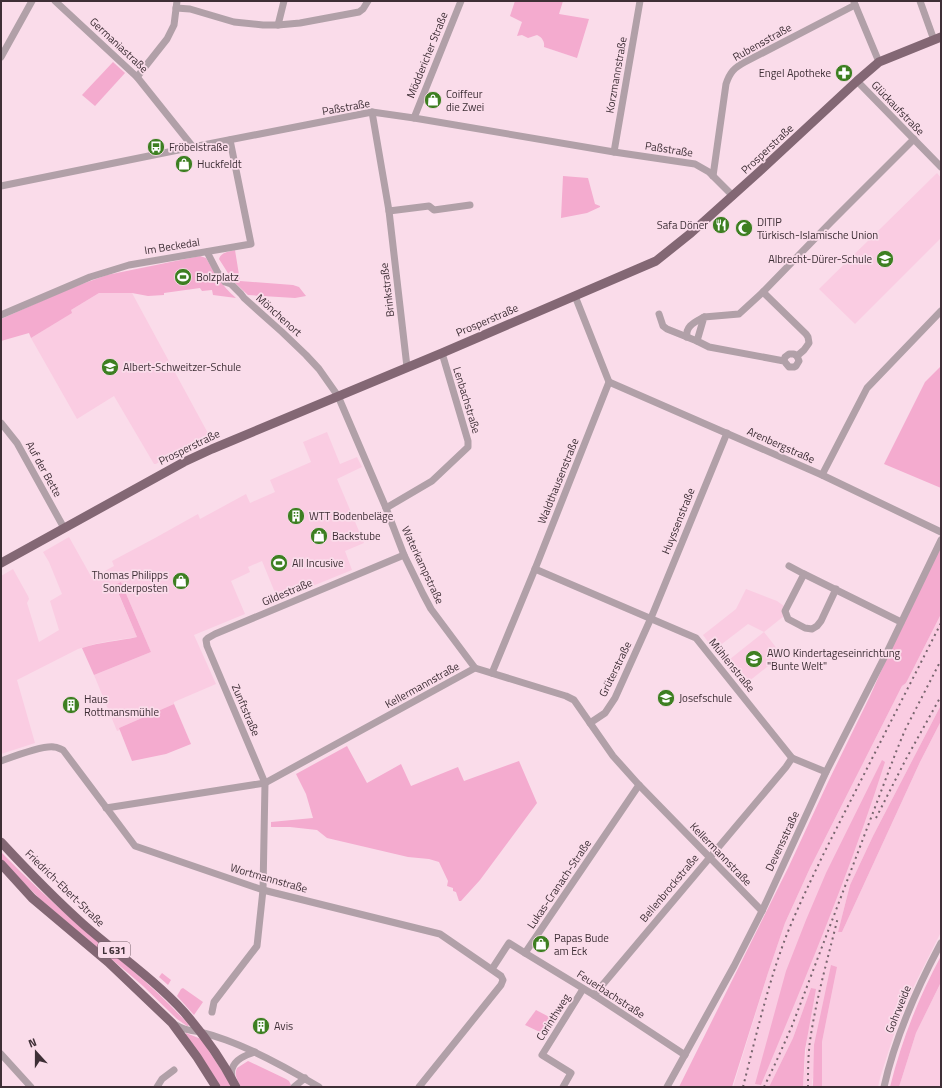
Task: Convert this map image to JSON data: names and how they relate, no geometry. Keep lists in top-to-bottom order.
{
  "streets": {
    "main road": ["Prosperstraße", "Friedrich-Ebert-Straße", "L 631"],
    "street": [
      "Rubensstraße",
      "Germaniastraße",
      "Möddericher Straße",
      "Korzmannstraße",
      "Paßstraße",
      "Glückaufstraße",
      "Im Beckedal",
      "Brinkstraße",
      "Mönchenort",
      "Lenbachstraße",
      "Arenbergstraße",
      "Auf der Bette",
      "Waldthausenstraße",
      "Huyssenstraße",
      "Waterkampstraße",
      "Gildestraße",
      "Mühlenstraße",
      "Grüterstraße",
      "Kellermannstraße",
      "Zunftstraße",
      "Devensstraße",
      "Wortmannstraße",
      "Lukas-Cranach-Straße",
      "Bellenbrockstraße",
      "Feuerbachstraße",
      "Gohrweide",
      "Corinthweg"
    ]
  },
  "crossings": [
    ["Rubensstraße", "Paßstraße"],
    ["Germaniastraße", "Paßstraße"],
    ["Möddericher Straße", "Paßstraße"],
    ["Korzmannstraße", "Paßstraße"],
    ["Paßstraße", "Prosperstraße"],
    ["Paßstraße", "Im Beckedal"],
    ["Paßstraße", "Brinkstraße"],
    ["Glückaufstraße", "Prosperstraße"],
    ["Prosperstraße", "Brinkstraße"],
    ["Prosperstraße", "Mönchenort"],
    ["Prosperstraße", "Lenbachstraße"],
    ["Prosperstraße", "Auf der Bette"],
    ["Prosperstraße", "Waterkampstraße"],
    ["Im Beckedal", "Mönchenort"],
    ["Mönchenort", "Waterkampstraße"],
    ["Lenbachstraße", "Waterkampstraße"],
    ["Arenbergstraße", "Waldthausenstraße"],
    ["Arenbergstraße", "Huyssenstraße"],
    ["Waldthausenstraße", "Mühlenstraße"],
    ["Waldthausenstraße", "Kellermannstraße"],
    ["Huyssenstraße", "Mühlenstraße"],
    ["Huyssenstraße", "Grüterstraße"],
    ["Waterkampstraße", "Gildestraße"],
    ["Waterkampstraße", "Kellermannstraße"],
    ["Gildestraße", "Zunftstraße"],
    ["Mühlenstraße", "Grüterstraße"],
    ["Mühlenstraße", "Devensstraße"],
    ["Mühlenstraße", "Bellenbrockstraße"],
    ["Grüterstraße", "Kellermannstraße"],
    ["Kellermannstraße", "Zunftstraße"],
    ["Kellermannstraße", "Devensstraße"],
    ["Kellermannstraße", "Wortmannstraße"],
    ["Kellermannstraße", "Lukas-Cranach-Straße"],
    ["Kellermannstraße", "Bellenbrockstraße"],
    ["Devensstraße", "Feuerbachstraße"],
    ["Lukas-Cranach-Straße", "Feuerbachstraße"],
    ["Friedrich-Ebert-Straße", "L 631"],
    ["Bellenbrockstraße", "Feuerbachstraße"],
    ["Feuerbachstraße", "Corinthweg"]
  ],
  "places": {
    "pharmacy": ["Engel Apotheke"],
    "shop": [
      "Coiffeur die Zwei",
      "Huckfeldt",
      "Backstube",
      "Thomas Philipps Sonderposten",
      "Papas Bude am Eck"
    ],
    "bus stop": ["Fröbelstraße"],
    "restaurant": ["Safa Döner"],
    "mosque": ["DITIP Türkisch-Islamische Union"],
    "school or university": [
      "Albrecht-Dürer-Schule",
      "Albert-Schweitzer-Schule",
      "AWO Kindertageseinrichtung \"Bunte Welt\"",
      "Josefschule"
    ],
    "sports": ["Bolzplatz", "All Incusive"],
    "building": ["WTT Bodenbeläge", "Haus Rottmansmühle", "Avis"]
  },
  "north": "top"
}
